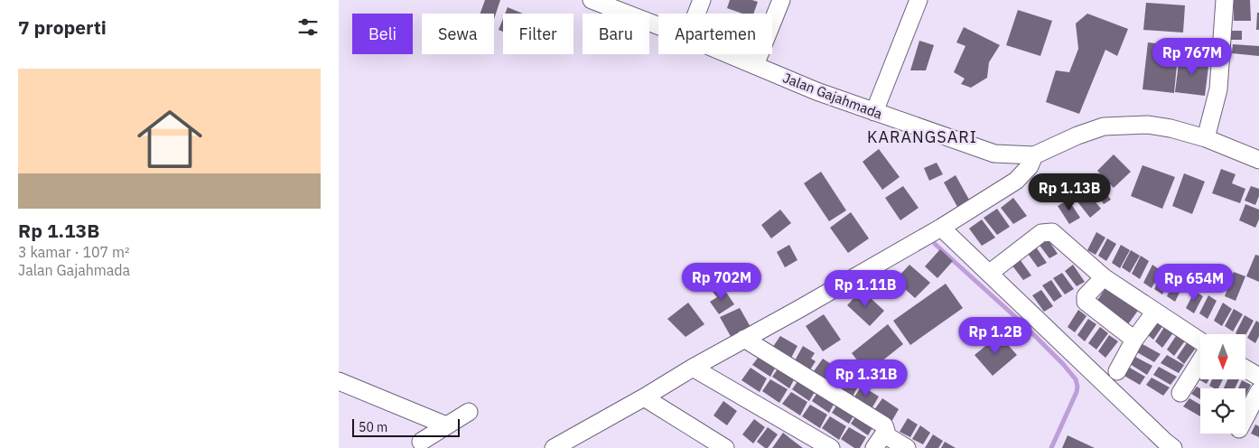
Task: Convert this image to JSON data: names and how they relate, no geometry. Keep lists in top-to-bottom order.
{
  "streets": {
    "street": ["Jalan Gajahmada"]
  },
  "districts": ["KARANGSARI"],
  "scale_bar": "50 m",
  "north": "bottom",
  "page": {
    "heading": "7 properti",
    "chip": [
      "Beli",
      "Sewa",
      "Filter",
      "Baru",
      "Apartemen"
    ],
    "price": [
      "Rp 767M",
      "Rp 1.13B",
      "Rp 702M",
      "Rp 654M",
      "Rp 1.11B",
      "Rp 1.2B",
      "Rp 1.31B"
    ],
    "list": [
      {
        "name": "Rp 1.13B",
        "note": "3 kamar · 107 m² · Jalan Gajahmada"
      }
    ],
    "scale": "50 m"
  }
}
